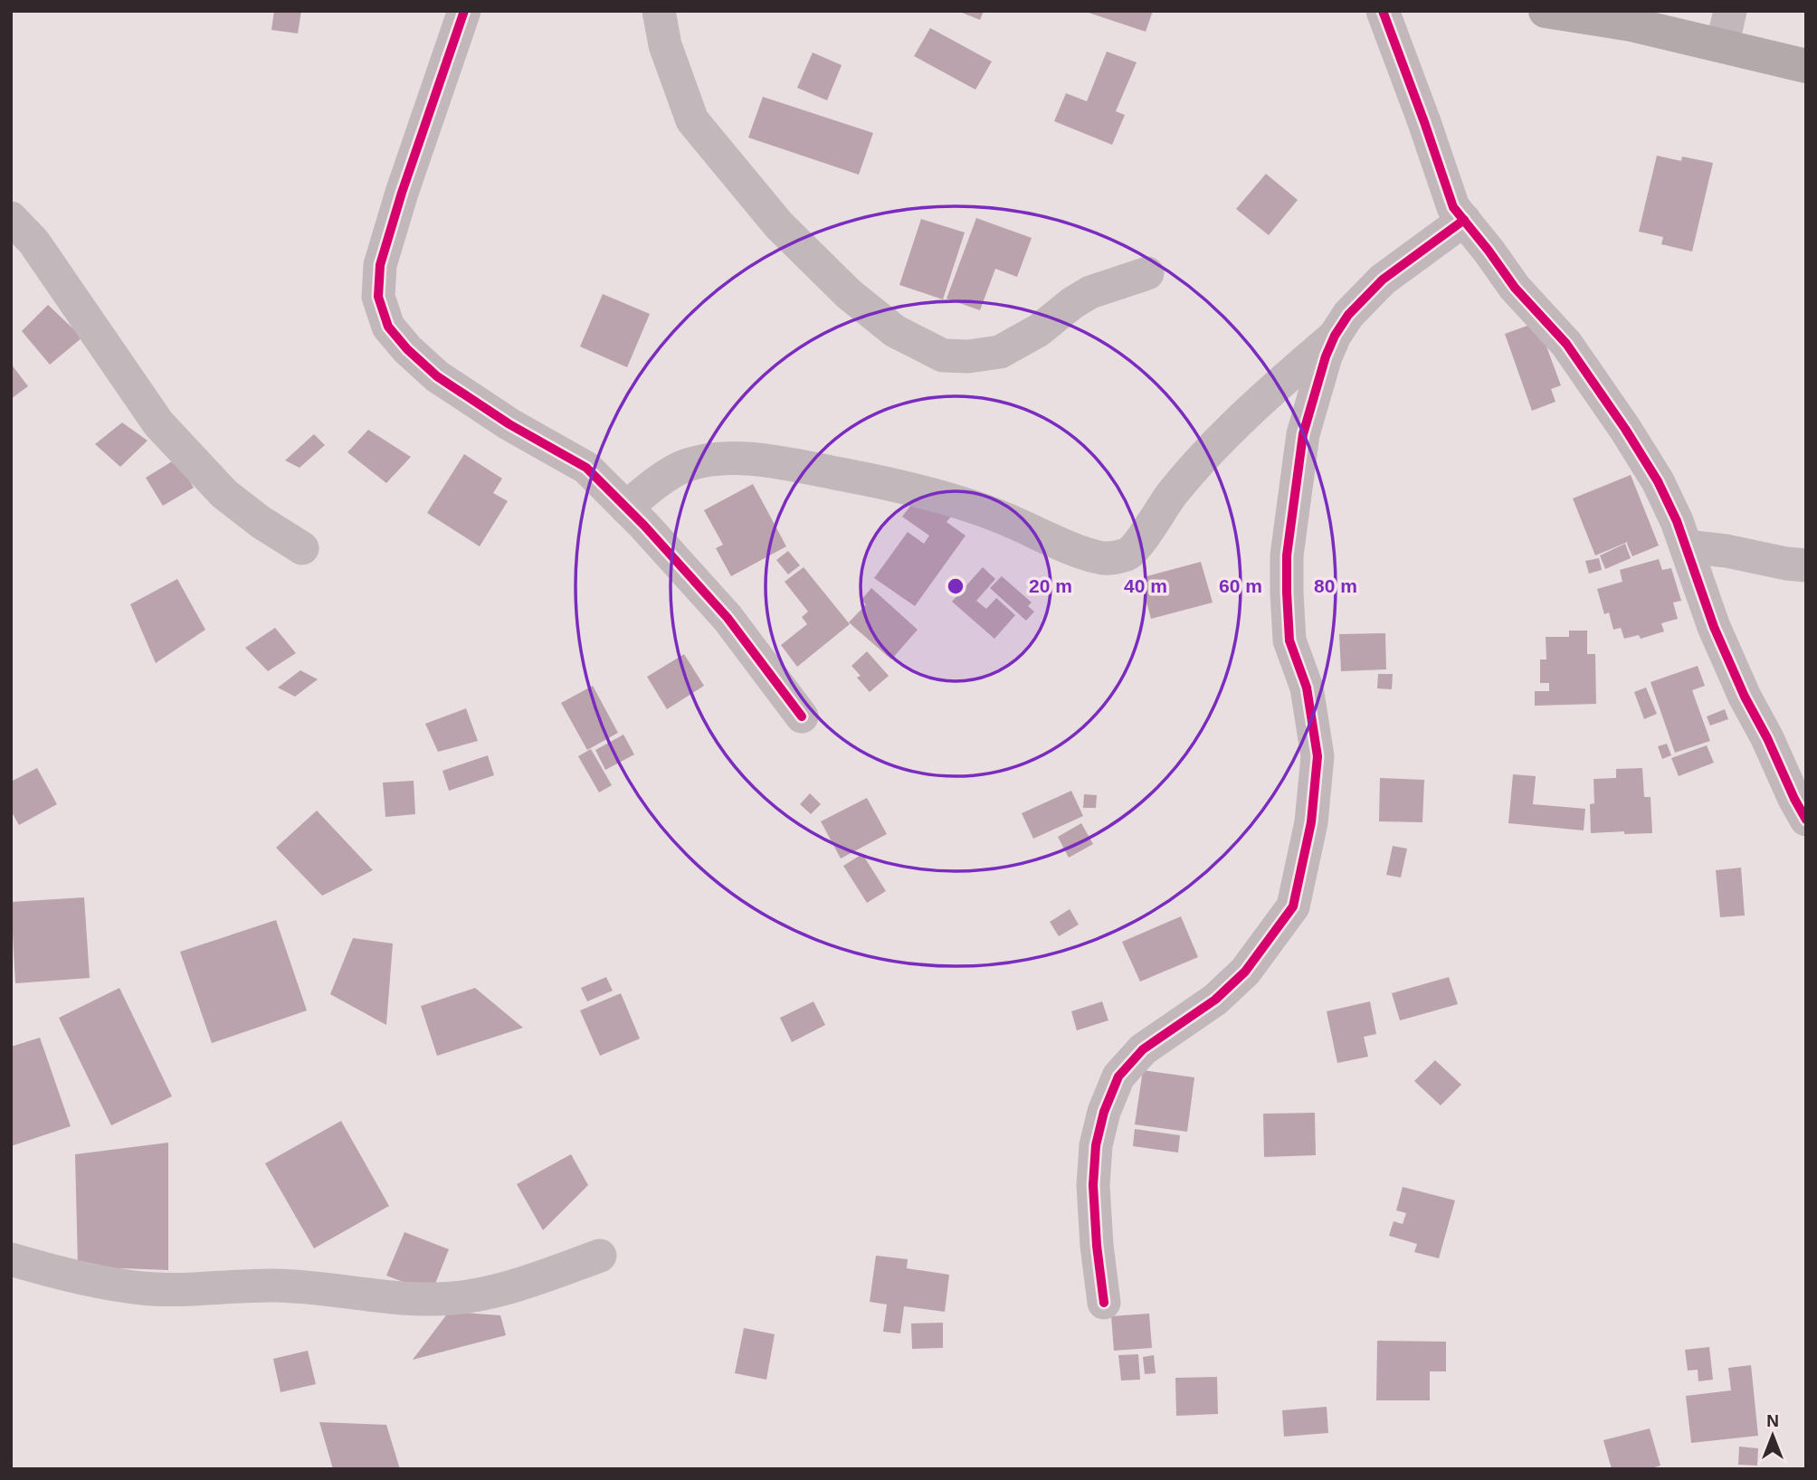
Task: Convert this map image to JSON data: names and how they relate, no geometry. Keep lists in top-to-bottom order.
{
  "north": "top",
  "rings": [
    "20 m",
    "40 m",
    "60 m",
    "80 m"
  ]
}
